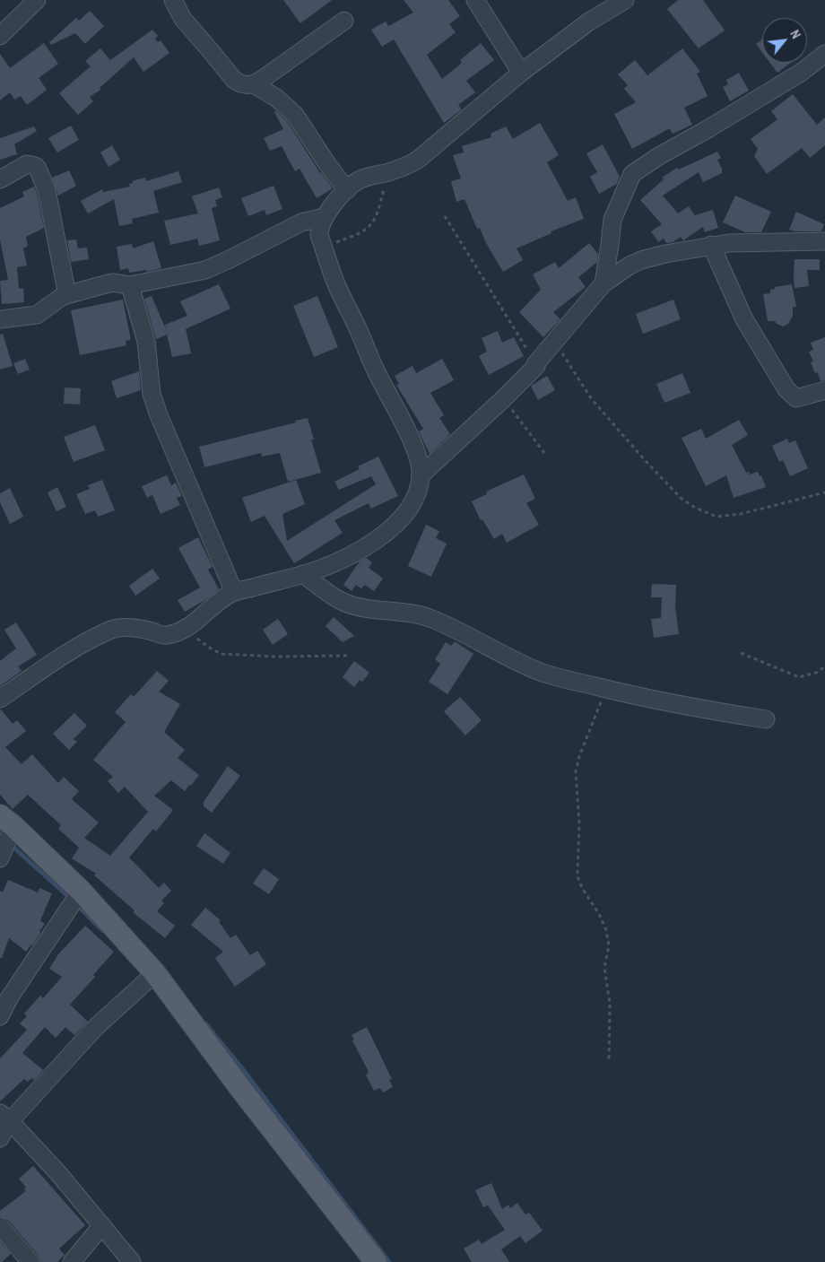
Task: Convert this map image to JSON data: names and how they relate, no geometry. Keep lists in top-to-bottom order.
{
  "north": "top right"
}
